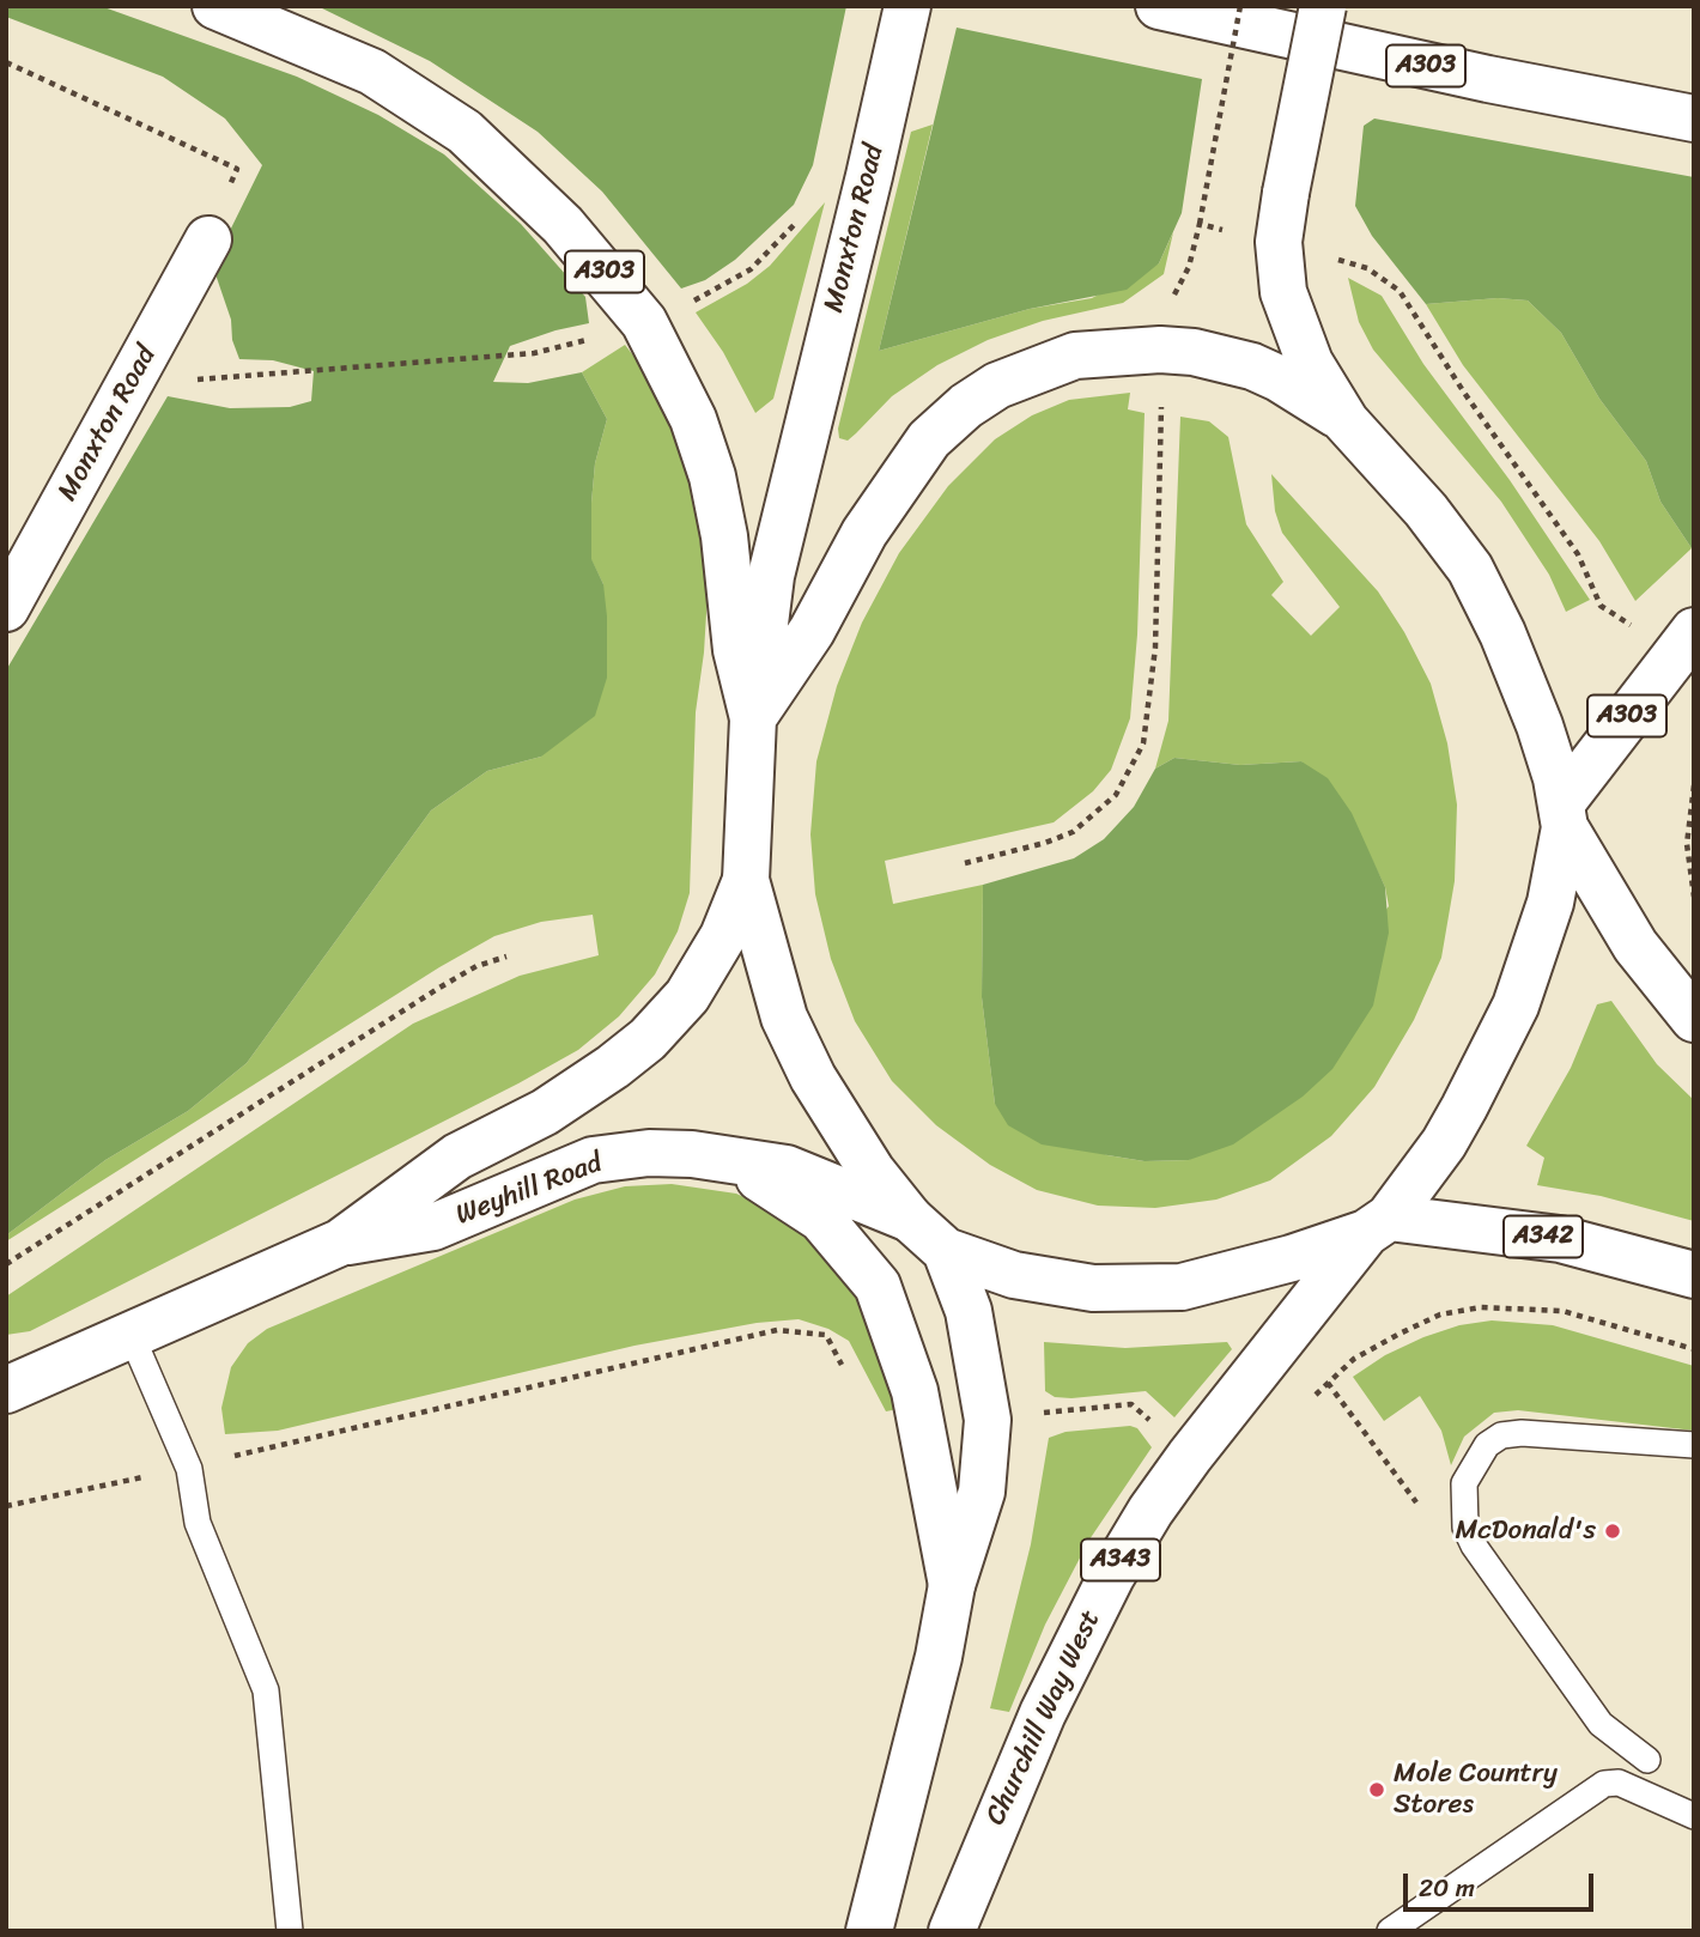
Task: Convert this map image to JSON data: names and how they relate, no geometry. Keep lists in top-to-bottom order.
{
  "streets": {
    "main road": [
      "A303",
      "Monxton Road",
      "Weyhill Road",
      "A342",
      "A343",
      "Churchill Way West"
    ]
  },
  "crossings": [
    ["A303", "Monxton Road"],
    ["A303", "Churchill Way West"],
    ["A342", "Churchill Way West"]
  ],
  "places": ["McDonald's", "Mole Country Stores"],
  "scale_bar": "20 m"
}
